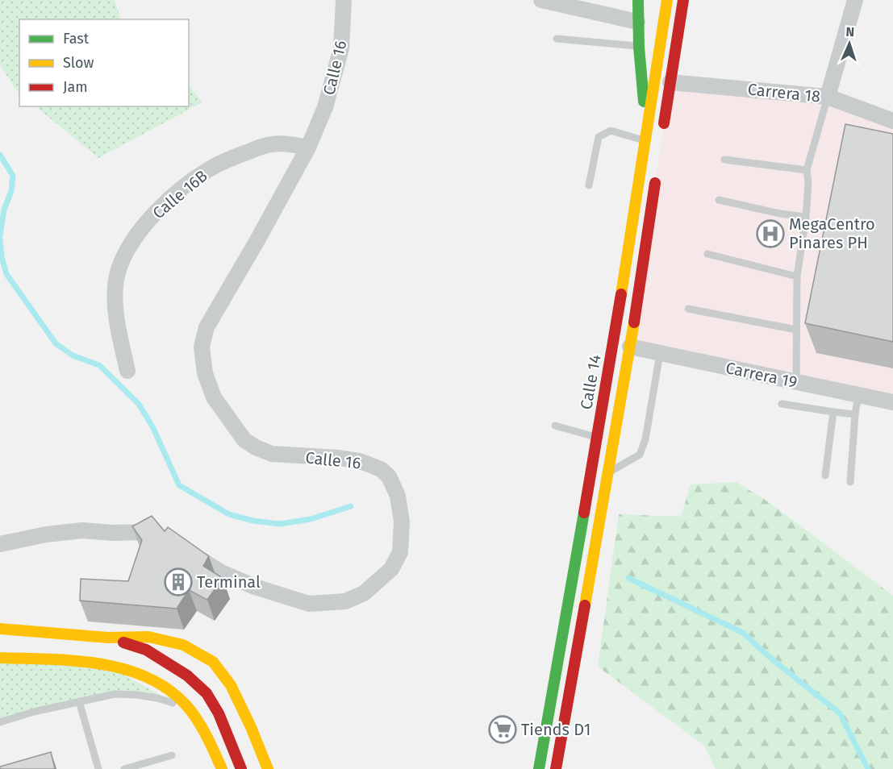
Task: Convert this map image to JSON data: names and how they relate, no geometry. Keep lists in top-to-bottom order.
{
  "streets": {
    "main road": ["Calle 14"],
    "street": [
      "Calle 16",
      "Carrera 18",
      "Calle 16B",
      "Carrera 19"
    ]
  },
  "crossings": [
    ["Calle 16", "Calle 16B"],
    ["Carrera 19", "Calle 14"]
  ],
  "places": {
    "hospital": ["MegaCentro Pinares PH"],
    "building": ["Terminal"],
    "supermarket": ["Tiends D1"]
  },
  "legend": ["Fast", "Slow", "Jam"],
  "north": "top"
}
